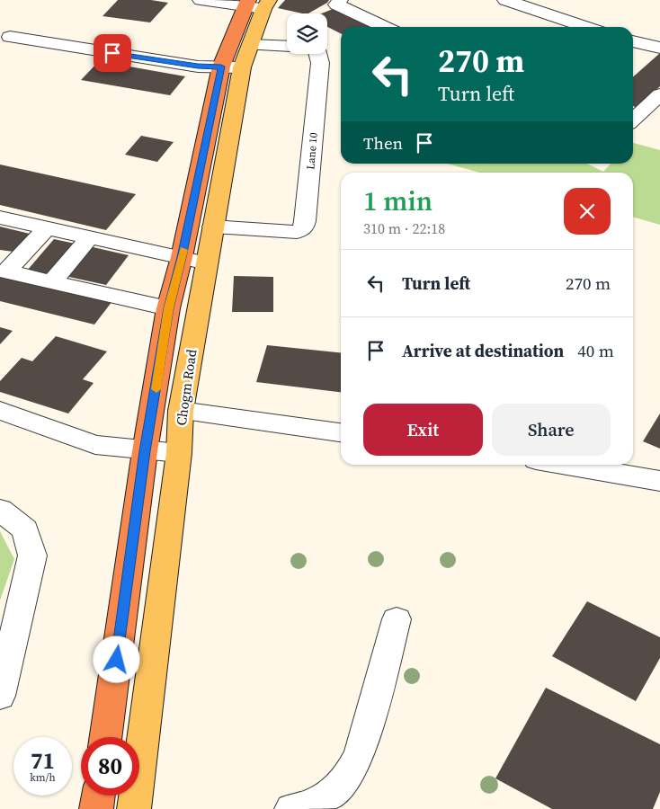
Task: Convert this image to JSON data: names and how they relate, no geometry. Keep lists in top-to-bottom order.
{
  "streets": {
    "highway": ["Chogm Road"],
    "street": ["Lane 10"]
  },
  "crossings": [
    ["Lane 10", "Chogm Road"]
  ],
  "page": {
    "turn": ["270 m", "Turn left"],
    "then": "Then",
    "heading": ["1 min", "310 m · 22:18"],
    "list": [
      {
        "name": "Turn left",
        "value": "270 m"
      },
      {
        "name": "Arrive at destination",
        "value": "40 m"
      }
    ],
    "buttons": ["Exit", "Share"],
    "speed": "71 km/h",
    "limit": "80"
  }
}
